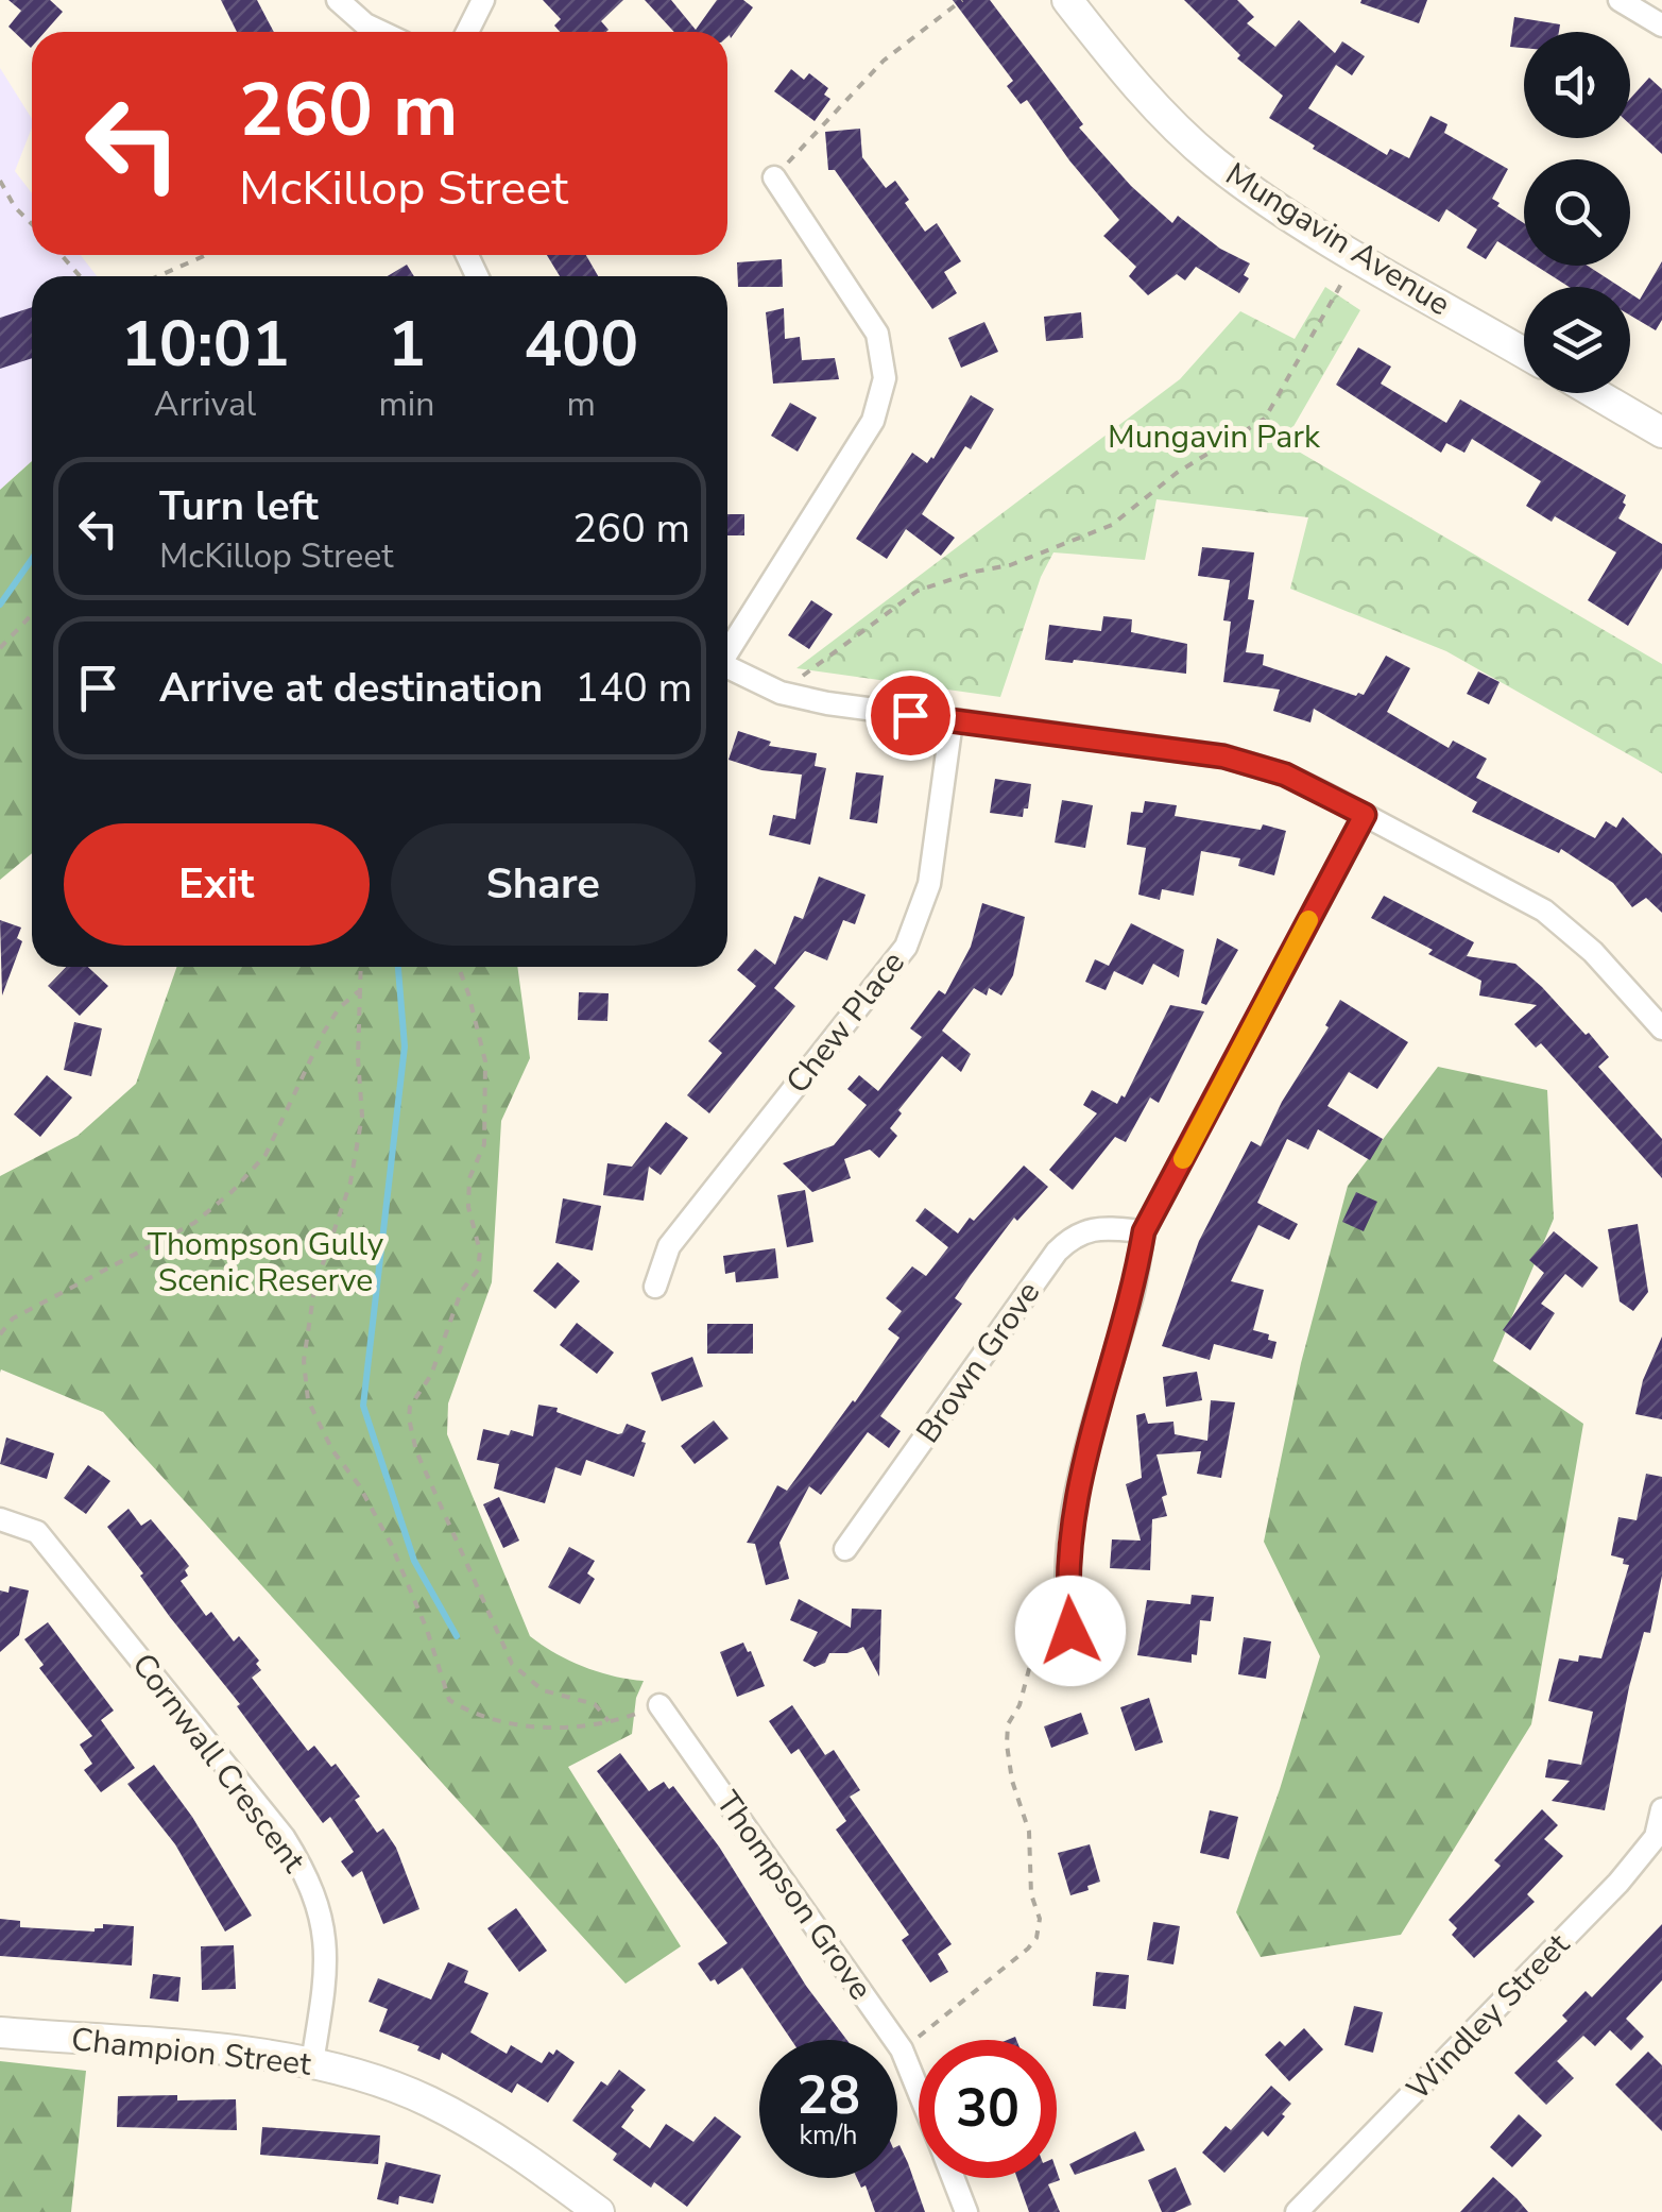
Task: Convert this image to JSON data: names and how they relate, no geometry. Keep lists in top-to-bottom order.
{
  "streets": {
    "main road": ["Mungavin Avenue", "Champion Street"],
    "street": [
      "Chew Place",
      "Brown Grove",
      "Cornwall Crescent",
      "Thompson Grove",
      "Windley Street"
    ]
  },
  "crossings": [
    ["Cornwall Crescent", "Champion Street"]
  ],
  "parks": ["Mungavin Park", "Thompson Gully Scenic Reserve"],
  "page": {
    "turn": ["260 m", "McKillop Street"],
    "eta": [
      "10:01",
      "Arrival",
      "1",
      "min",
      "400",
      "m"
    ],
    "list": [
      {
        "name": "Turn left",
        "note": "McKillop Street",
        "value": "260 m"
      },
      {
        "name": "Arrive at destination",
        "value": "140 m"
      }
    ],
    "buttons": ["Exit", "Share"],
    "speed": "28 km/h",
    "limit": "30"
  }
}
